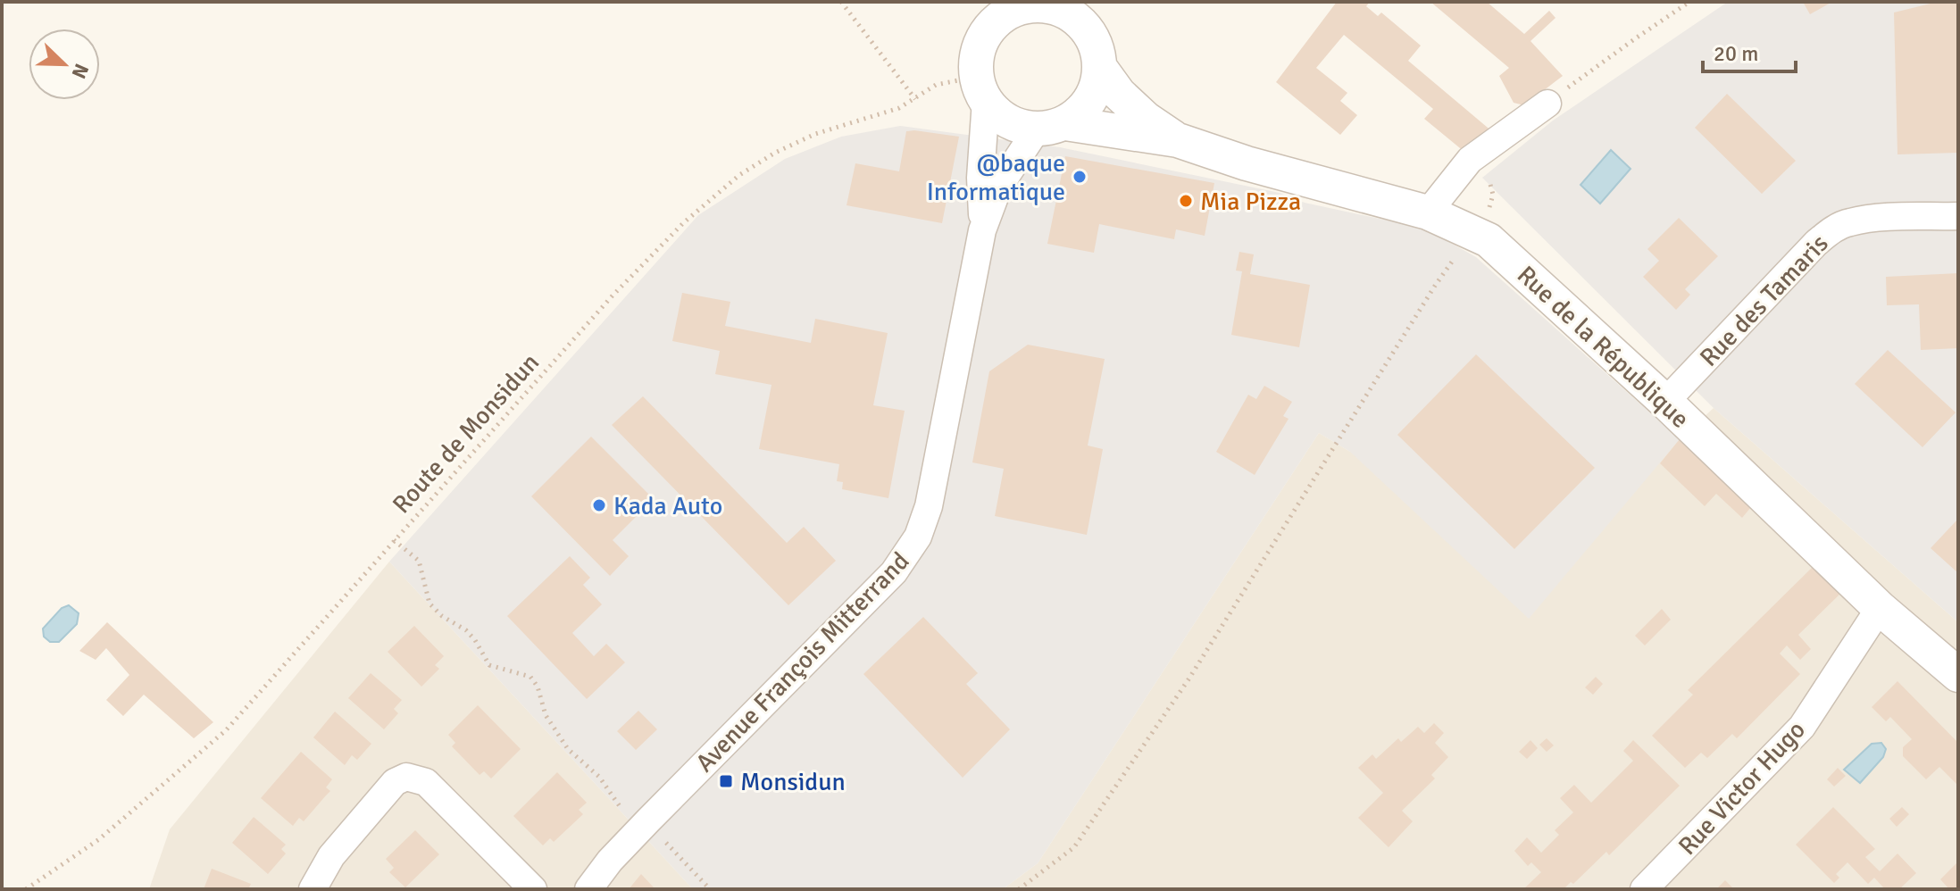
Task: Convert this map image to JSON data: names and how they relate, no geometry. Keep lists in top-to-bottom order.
{
  "streets": {
    "street": [
      "Rue des Tamaris",
      "Rue de la République",
      "Avenue François Mitterrand",
      "Rue Victor Hugo"
    ],
    "path": ["Route de Monsidun"]
  },
  "crossings": [
    ["Rue des Tamaris", "Rue de la République"],
    ["Rue de la République", "Route de Monsidun"],
    ["Rue de la République", "Avenue François Mitterrand"],
    ["Rue de la République", "Rue Victor Hugo"],
    ["Route de Monsidun", "Avenue François Mitterrand"]
  ],
  "places": {
    "other": ["@baque Informatique", "Mia Pizza", "Kada Auto"],
    "transit": ["Monsidun"]
  },
  "scale_bar": "20 m",
  "north": "bottom right"
}
